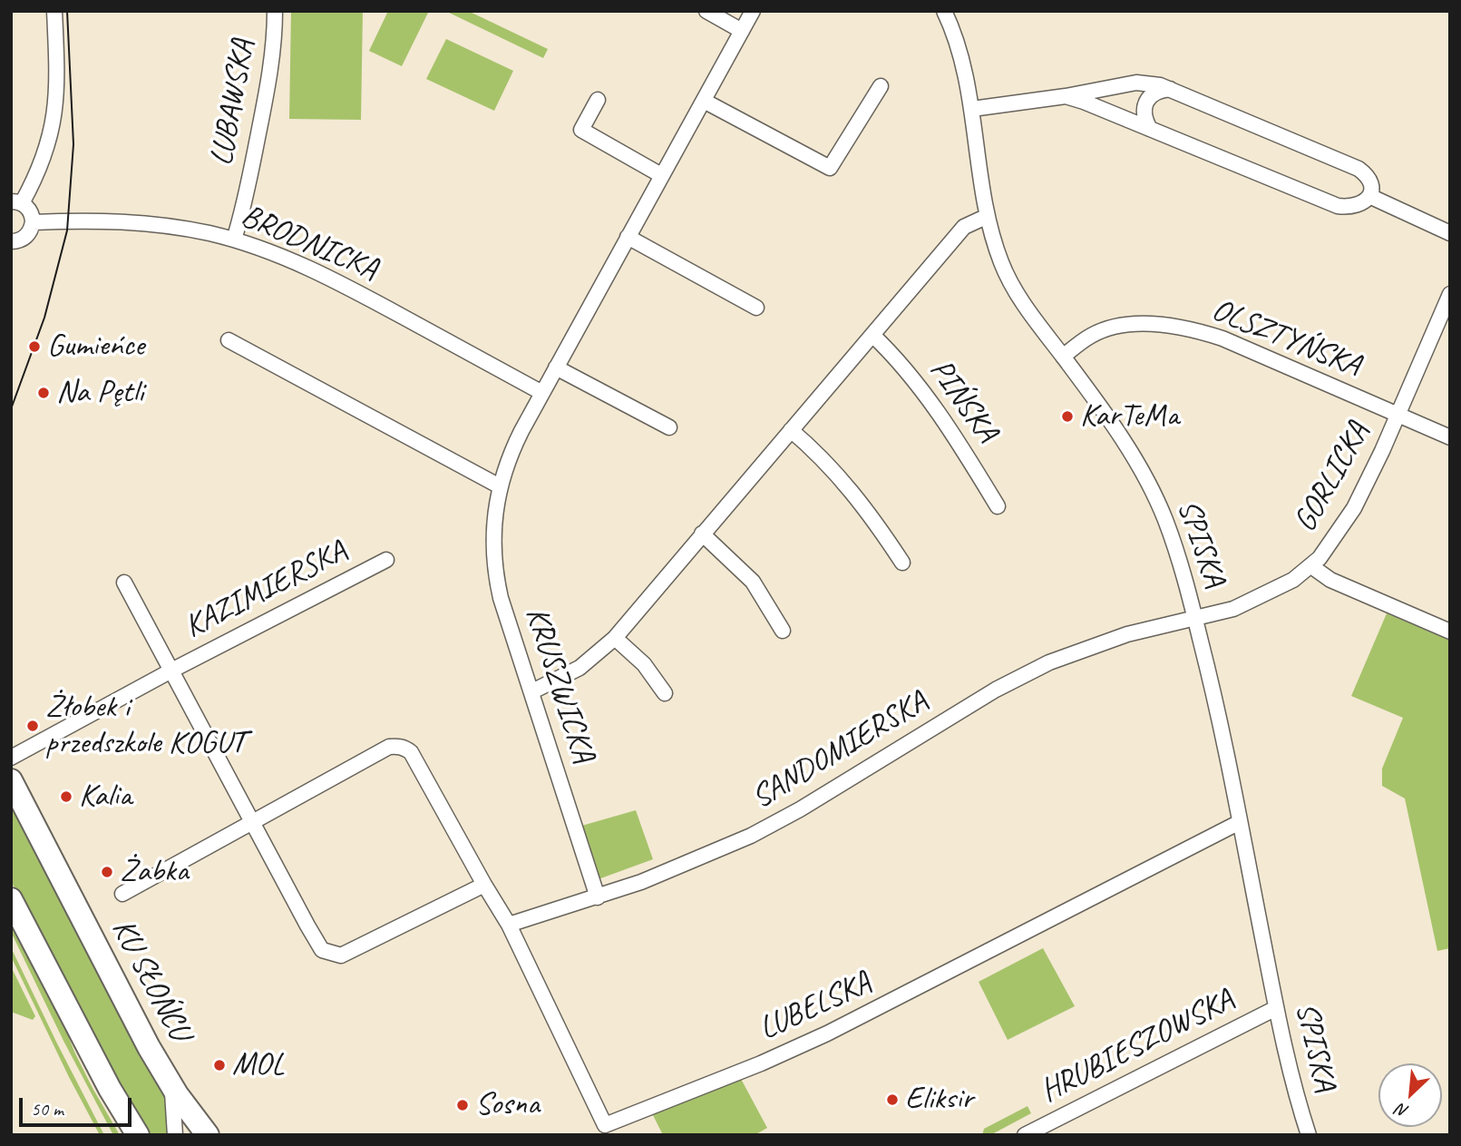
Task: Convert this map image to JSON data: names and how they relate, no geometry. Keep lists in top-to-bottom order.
{
  "streets": {
    "main road": ["KU SŁOŃCU"],
    "street": [
      "LUBAWSKA",
      "BRODNICKA",
      "OLSZTYŃSKA",
      "PIŃSKA",
      "GORLICKA",
      "SPISKA",
      "KAZIMIERSKA",
      "KRUSZWICKA",
      "SANDOMIERSKA",
      "LUBELSKA",
      "HRUBIESZOWSKA"
    ]
  },
  "crossings": [
    ["LUBAWSKA", "BRODNICKA"],
    ["BRODNICKA", "KRUSZWICKA"],
    ["OLSZTYŃSKA", "GORLICKA"],
    ["OLSZTYŃSKA", "SPISKA"],
    ["GORLICKA", "SPISKA"],
    ["GORLICKA", "SANDOMIERSKA"],
    ["SPISKA", "SANDOMIERSKA"],
    ["SPISKA", "LUBELSKA"],
    ["SPISKA", "HRUBIESZOWSKA"],
    ["KRUSZWICKA", "SANDOMIERSKA"],
    ["SANDOMIERSKA", "LUBELSKA"]
  ],
  "places": [
    "Gumieńce",
    "Na Pętli",
    "KarTeMa",
    "Żłobek i przedszkole KOGUT",
    "Kalia",
    "Żabka",
    "MOL",
    "Eliksir",
    "Sosna"
  ],
  "scale_bar": "50 m",
  "north": "bottom left"
}
